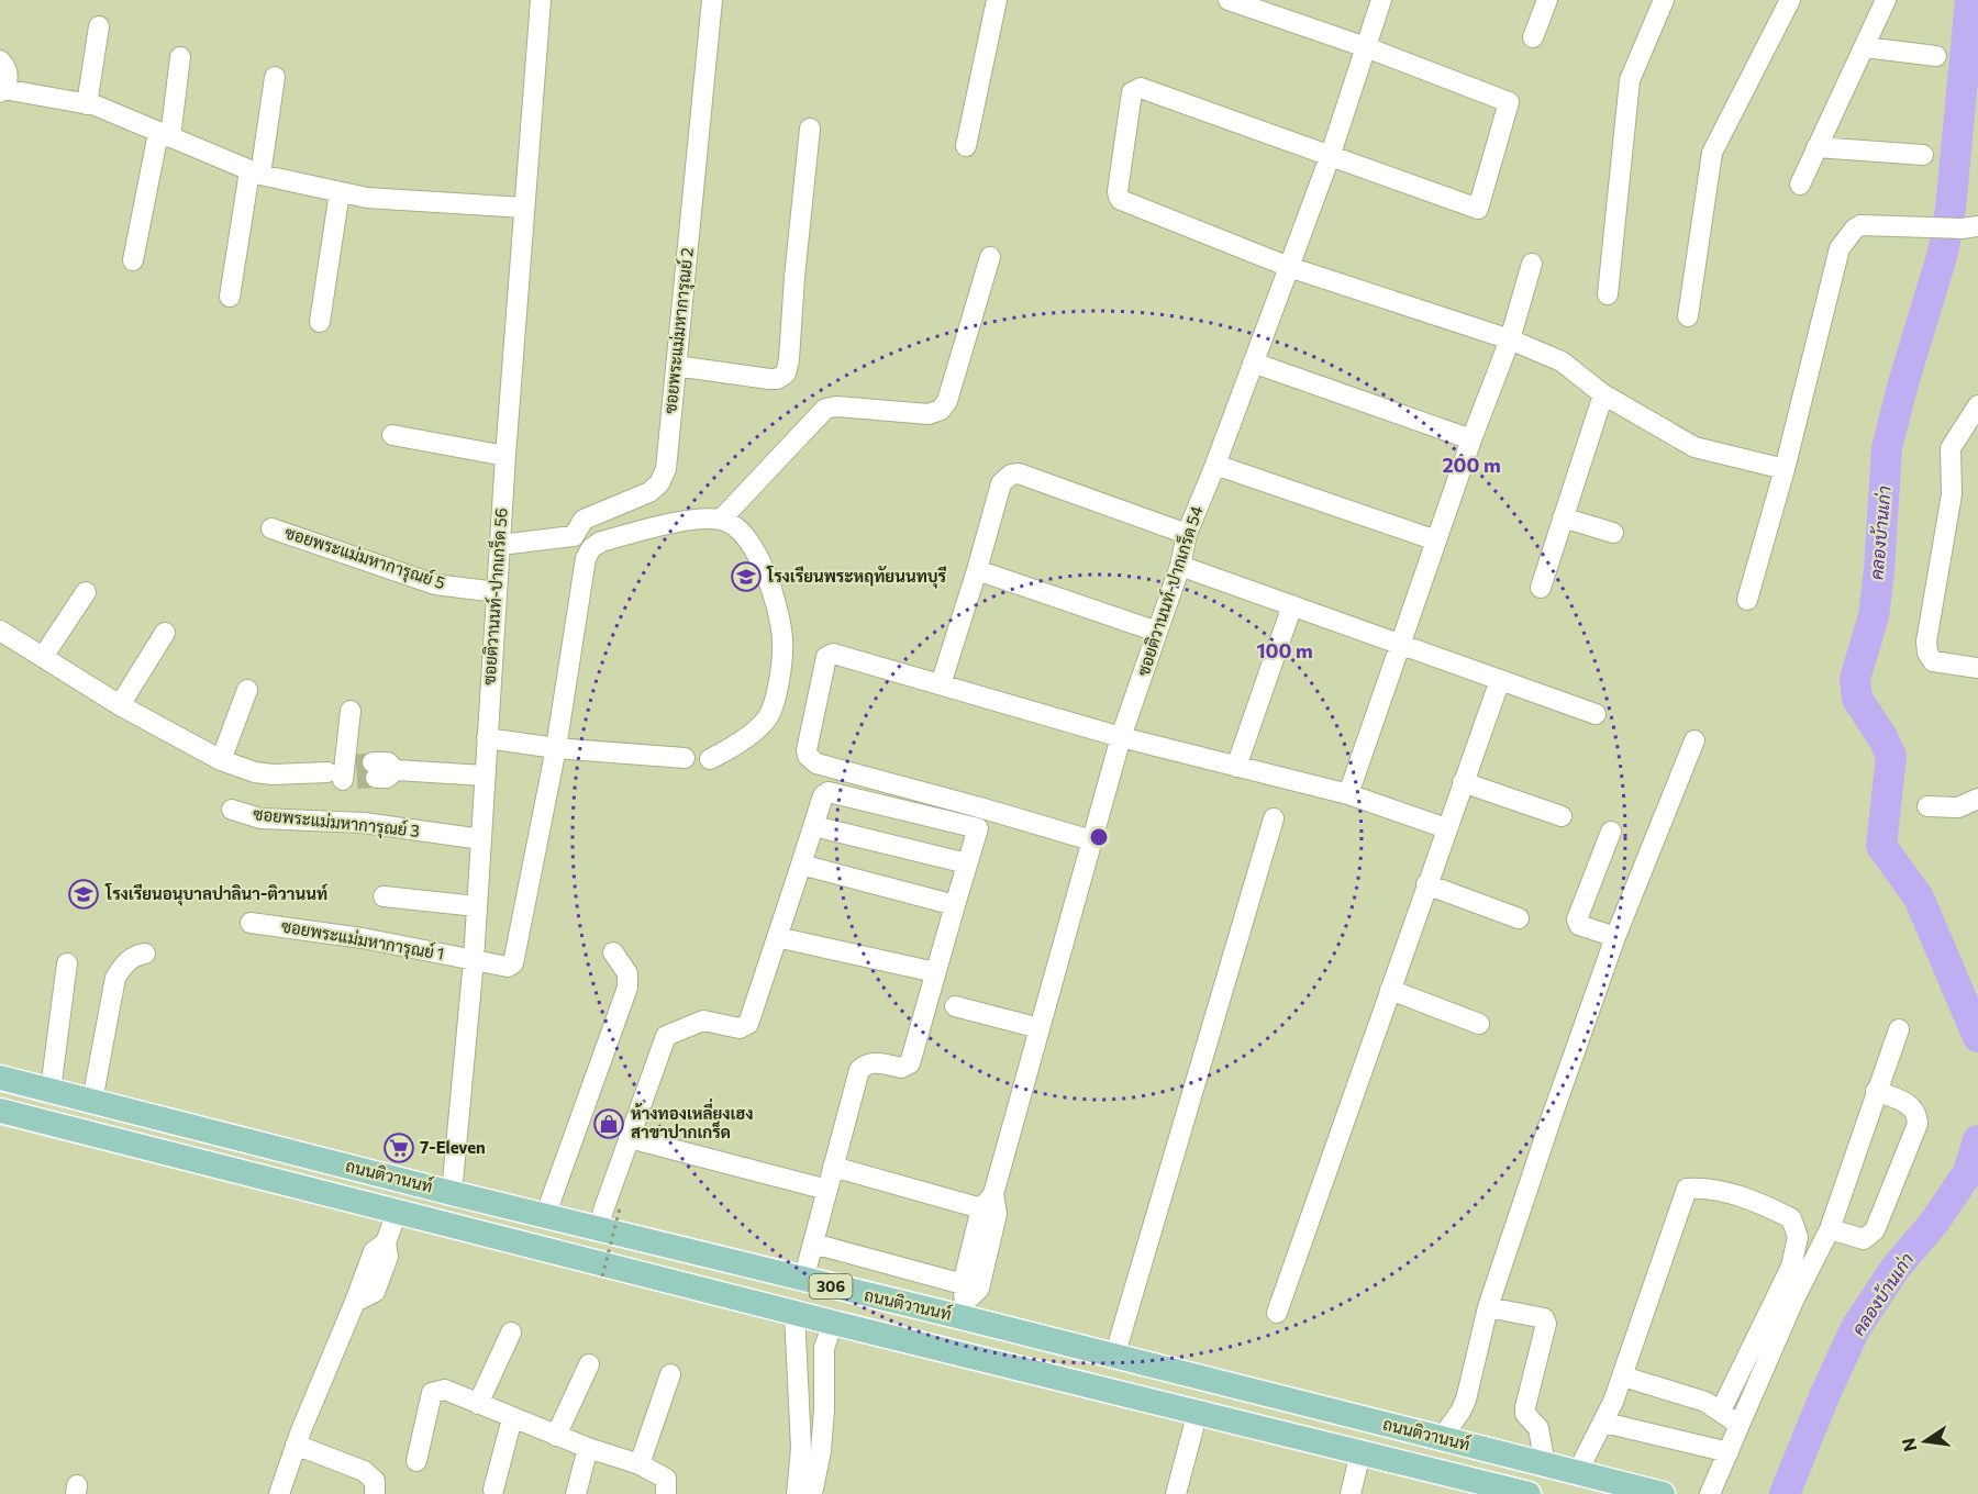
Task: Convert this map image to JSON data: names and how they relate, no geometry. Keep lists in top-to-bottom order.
{
  "streets": {
    "main road": ["ถนนติวานนท์", "306"],
    "street": [
      "ซอยพระแม่มหาการุณย์ 2",
      "ซอยพระแม่มหาการุณย์ 5",
      "ซอยติวานนท์-ปากเกร็ด 54",
      "ซอยติวานนท์-ปากเกร็ด 56",
      "ซอยพระแม่มหาการุณย์ 3",
      "ซอยพระแม่มหาการุณย์ 1"
    ]
  },
  "crossings": [
    ["ซอยพระแม่มหาการุณย์ 2", "ซอยติวานนท์-ปากเกร็ด 56"],
    ["ซอยพระแม่มหาการุณย์ 5", "ซอยติวานนท์-ปากเกร็ด 56"],
    ["ซอยติวานนท์-ปากเกร็ด 54", "ถนนติวานนท์"],
    ["ซอยติวานนท์-ปากเกร็ด 56", "ซอยพระแม่มหาการุณย์ 3"],
    ["ซอยติวานนท์-ปากเกร็ด 56", "ซอยพระแม่มหาการุณย์ 1"],
    ["ซอยติวานนท์-ปากเกร็ด 56", "ถนนติวานนท์"]
  ],
  "water": ["คลองบ้านเก่า"],
  "places": {
    "school or university": ["โรงเรียนพระหฤทัยนนทบุรี", "โรงเรียนอนุบาลปาลินา-ติวานนท์"],
    "shop": ["ห้างทองเหลี่ยงเฮง สาขาปากเกร็ด"],
    "supermarket": ["7-Eleven"]
  },
  "north": "left",
  "rings": ["200 m", "100 m"]
}
